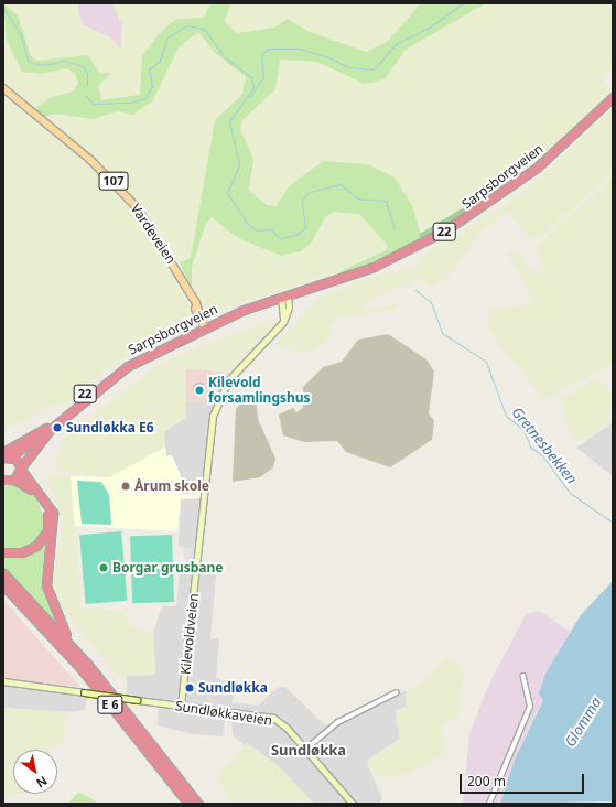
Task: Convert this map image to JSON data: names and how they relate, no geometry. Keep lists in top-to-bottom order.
{
  "streets": {
    "highway": ["Sarpsborgveien", "22", "E 6"],
    "main road": ["107", "Vardeveien"],
    "street": ["Kilevoldveien", "Sundløkkaveien"]
  },
  "crossings": [
    ["Sarpsborgveien", "22"],
    ["Sarpsborgveien", "Vardeveien"],
    ["Sarpsborgveien", "Kilevoldveien"],
    ["Sarpsborgveien", "E 6"],
    ["22", "E 6"],
    ["Kilevoldveien", "Sundløkkaveien"]
  ],
  "districts": ["Sundløkka"],
  "water": ["Gretnesbekken", "Glomma"],
  "places": [
    "Kilevold forsamlingshus",
    "Sundløkka E6",
    "Årum skole",
    "Borgar grusbane",
    "Sundløkka"
  ],
  "scale_bar": "200 m",
  "north": "bottom right"
}
